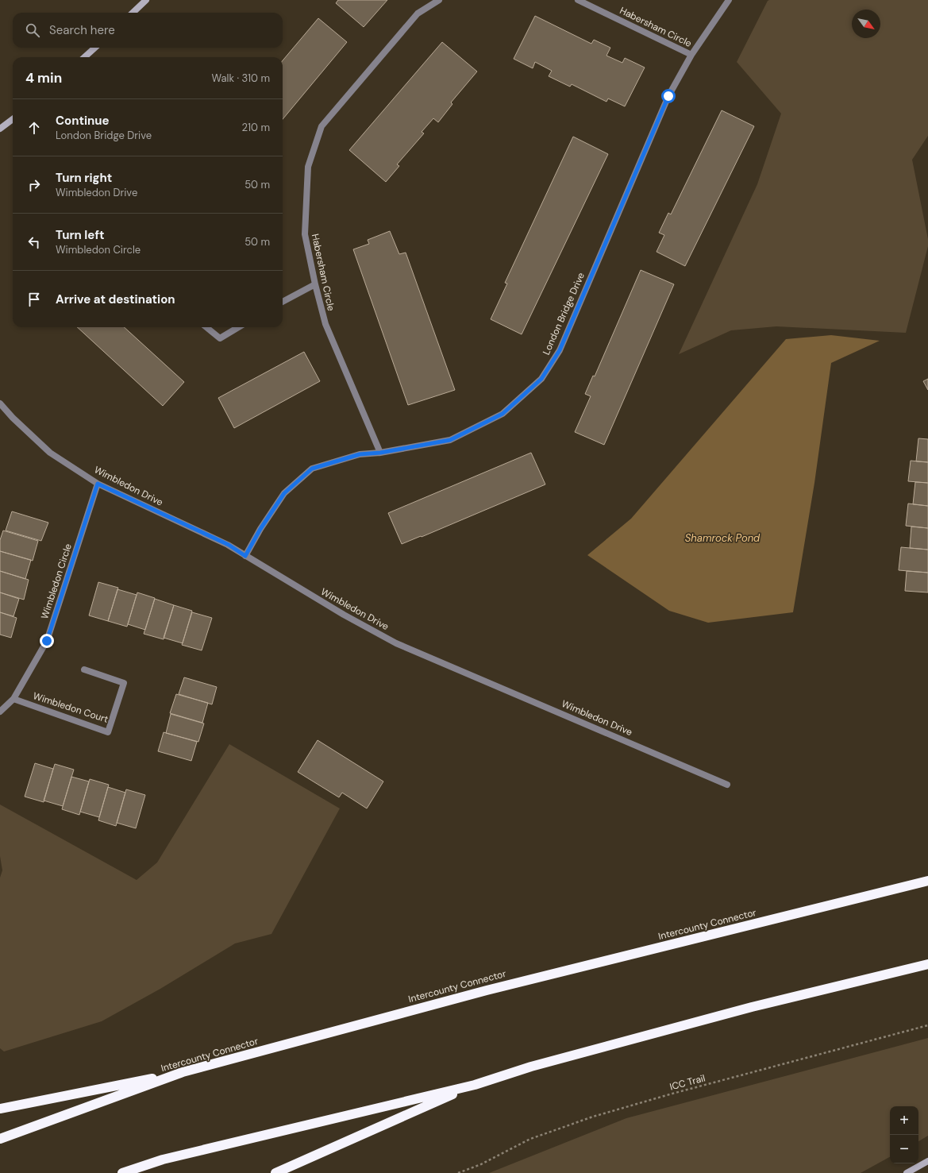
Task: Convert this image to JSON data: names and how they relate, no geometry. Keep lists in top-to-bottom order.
{
  "streets": {
    "highway": ["Intercounty Connector"],
    "street": [
      "Habersham Circle",
      "London Bridge Drive",
      "Wimbledon Drive",
      "Wimbledon Circle",
      "Wimbledon Court"
    ],
    "path": ["ICC Trail"]
  },
  "crossings": [
    ["Habersham Circle", "London Bridge Drive"],
    ["London Bridge Drive", "Wimbledon Drive"],
    ["Wimbledon Drive", "Wimbledon Circle"],
    ["Wimbledon Circle", "Wimbledon Court"]
  ],
  "water": ["Shamrock Pond"],
  "north": "bottom right",
  "page": {
    "search": "Search here",
    "heading": ["4 min", "Walk · 310 m"],
    "list": [
      ["Continue", "London Bridge Drive", "210 m"],
      ["Turn right", "Wimbledon Drive", "50 m"],
      ["Turn left", "Wimbledon Circle", "50 m"],
      "Arrive at destination"
    ],
    "map_buttons": ["+", "−"]
  }
}
